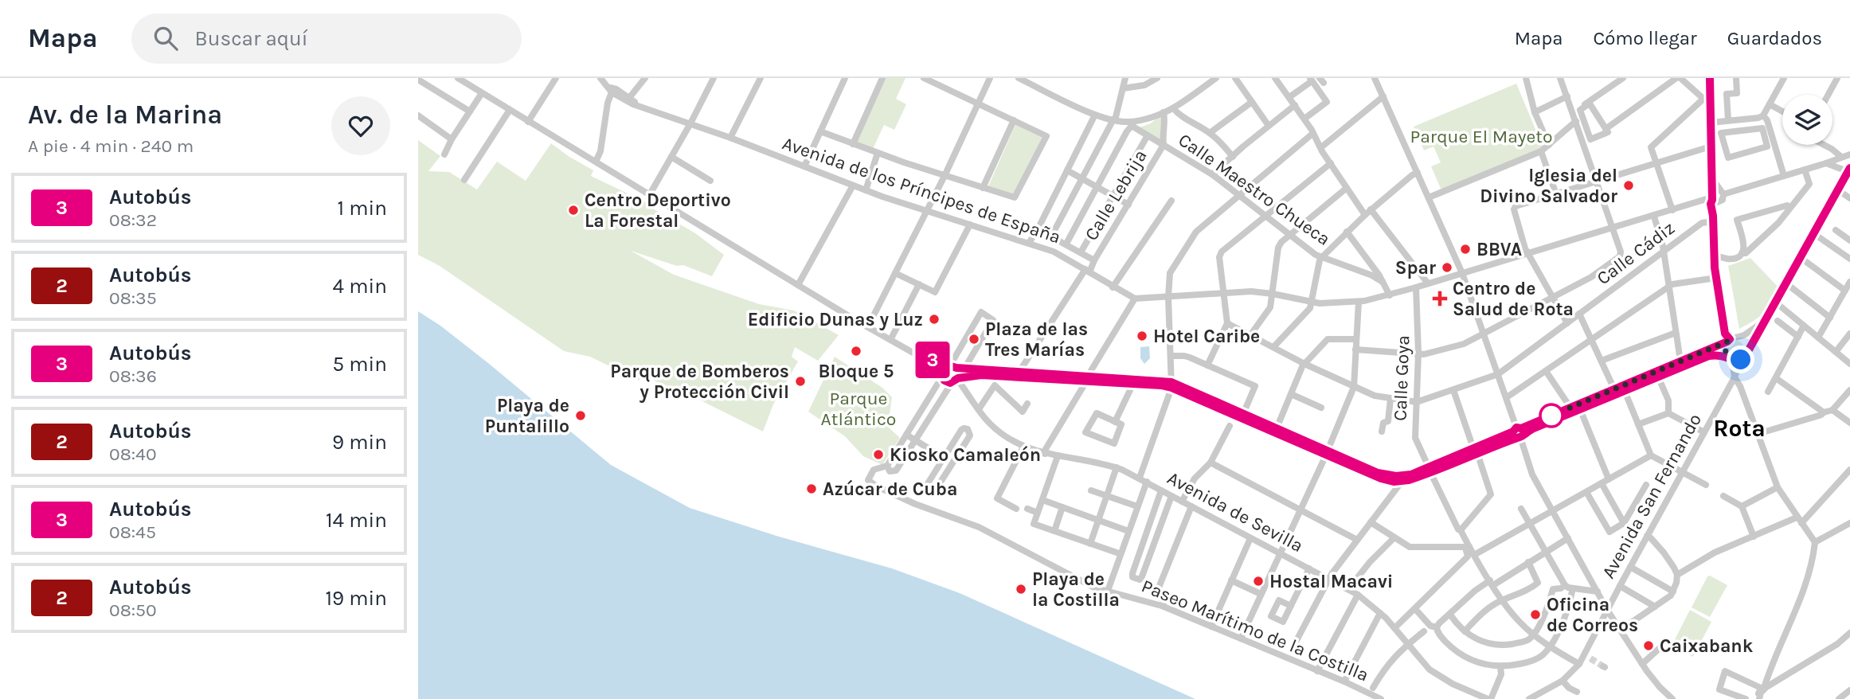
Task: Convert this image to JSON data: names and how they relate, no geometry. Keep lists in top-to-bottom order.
{
  "streets": {
    "street": [
      "Calle Maestro Chueca",
      "Avenida de los Príncipes de España",
      "Calle Lebrija",
      "Calle Cádiz",
      "Calle Goya",
      "Avenida San Fernando",
      "Avenida de Sevilla",
      "Paseo Marítimo de la Costilla"
    ]
  },
  "crossings": [
    ["Calle Maestro Chueca", "Calle Lebrija"],
    ["Avenida de los Príncipes de España", "Calle Lebrija"],
    ["Avenida de los Príncipes de España", "Calle Goya"],
    ["Calle Cádiz", "Calle Goya"],
    ["Calle Goya", "Avenida San Fernando"]
  ],
  "districts": ["Rota"],
  "parks": ["Parque El Mayeto", "Parque Atlántico"],
  "places": {
    "other": [
      "Iglesia del Divino Salvador",
      "Centro Deportivo La Forestal",
      "BBVA",
      "Spar",
      "Edificio Dunas y Luz",
      "Hotel Caribe",
      "Plaza de las Tres Marías",
      "Bloque 5",
      "Parque de Bomberos y Protección Civil",
      "Playa de Puntalillo",
      "Kiosko Camaleón",
      "Azúcar de Cuba",
      "Hostal Macavi",
      "Playa de la Costilla",
      "Oficina de Correos",
      "Caixabank"
    ],
    "health": ["Centro de Salud de Rota"]
  },
  "lines": ["bus line 3"],
  "page": {
    "header": "Mapa",
    "search": "Buscar aquí",
    "nav": ["Mapa", "Cómo llegar", "Guardados"],
    "heading": ["Av. de la Marina", "A pie · 4 min · 240 m"],
    "on_map": "3",
    "list": [
      {
        "mark": "3",
        "name": "Autobús",
        "note": "08:32",
        "value": "1 min"
      },
      {
        "mark": "2",
        "name": "Autobús",
        "note": "08:35",
        "value": "4 min"
      },
      {
        "mark": "3",
        "name": "Autobús",
        "note": "08:36",
        "value": "5 min"
      },
      {
        "mark": "2",
        "name": "Autobús",
        "note": "08:40",
        "value": "9 min"
      },
      {
        "mark": "3",
        "name": "Autobús",
        "note": "08:45",
        "value": "14 min"
      },
      {
        "mark": "2",
        "name": "Autobús",
        "note": "08:50",
        "value": "19 min"
      }
    ]
  }
}
